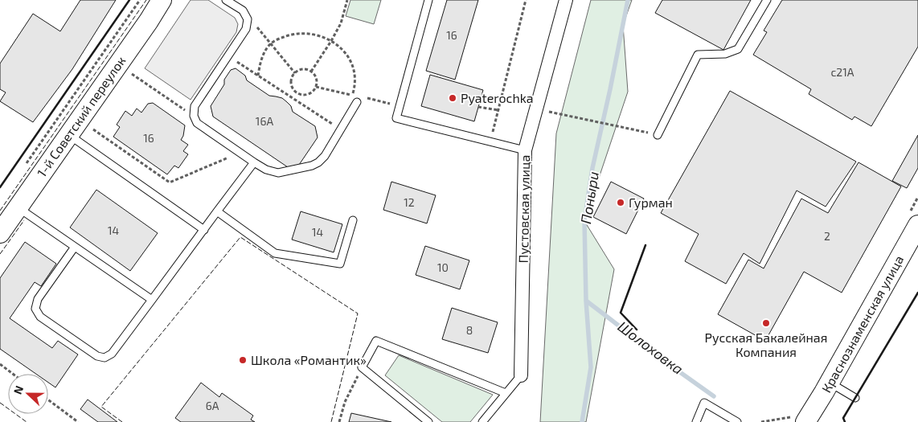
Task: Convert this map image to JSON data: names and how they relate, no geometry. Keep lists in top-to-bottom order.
{
  "streets": {
    "street": ["1-й Советский переулок", "Пустовская улица", "Краснознаменская улица"]
  },
  "water": ["Поныри", "Шолоховка"],
  "places": [
    "Pyaterochka",
    "Гурман",
    "Русская Бакалейная Компания",
    "Школа «Романтик»"
  ],
  "house_numbers": [
    "16",
    "с21А",
    "16А",
    "16",
    "12",
    "14",
    "14",
    "2",
    "10",
    "8",
    "6А"
  ],
  "north": "left"
}
